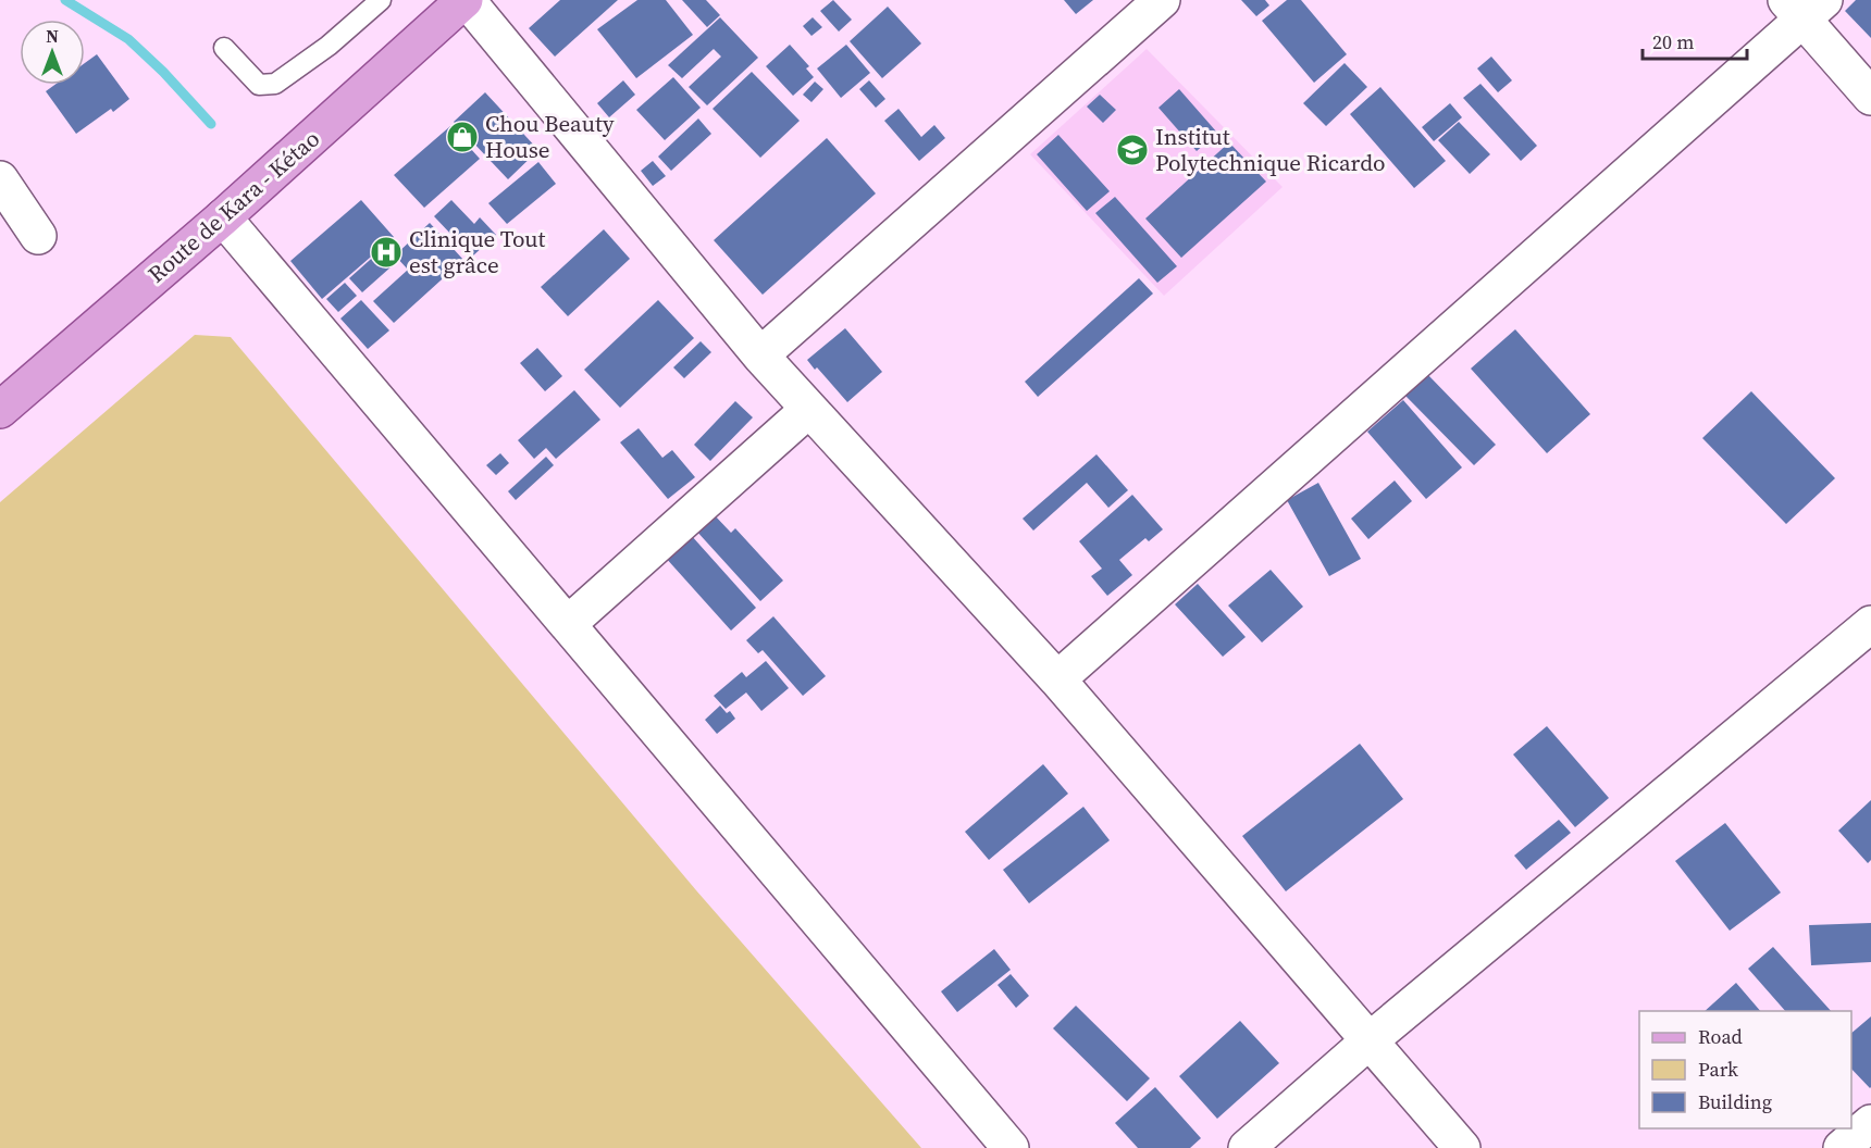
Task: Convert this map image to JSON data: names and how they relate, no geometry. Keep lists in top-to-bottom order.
{
  "streets": {
    "main road": ["Route de Kara - Kétao"]
  },
  "places": {
    "shop": ["Chou Beauty House"],
    "school or university": ["Institut Polytechnique Ricardo"],
    "hospital": ["Clinique Tout est grâce"]
  },
  "legend": ["Road", "Park", "Building"],
  "scale_bar": "20 m",
  "north": "top"
}
